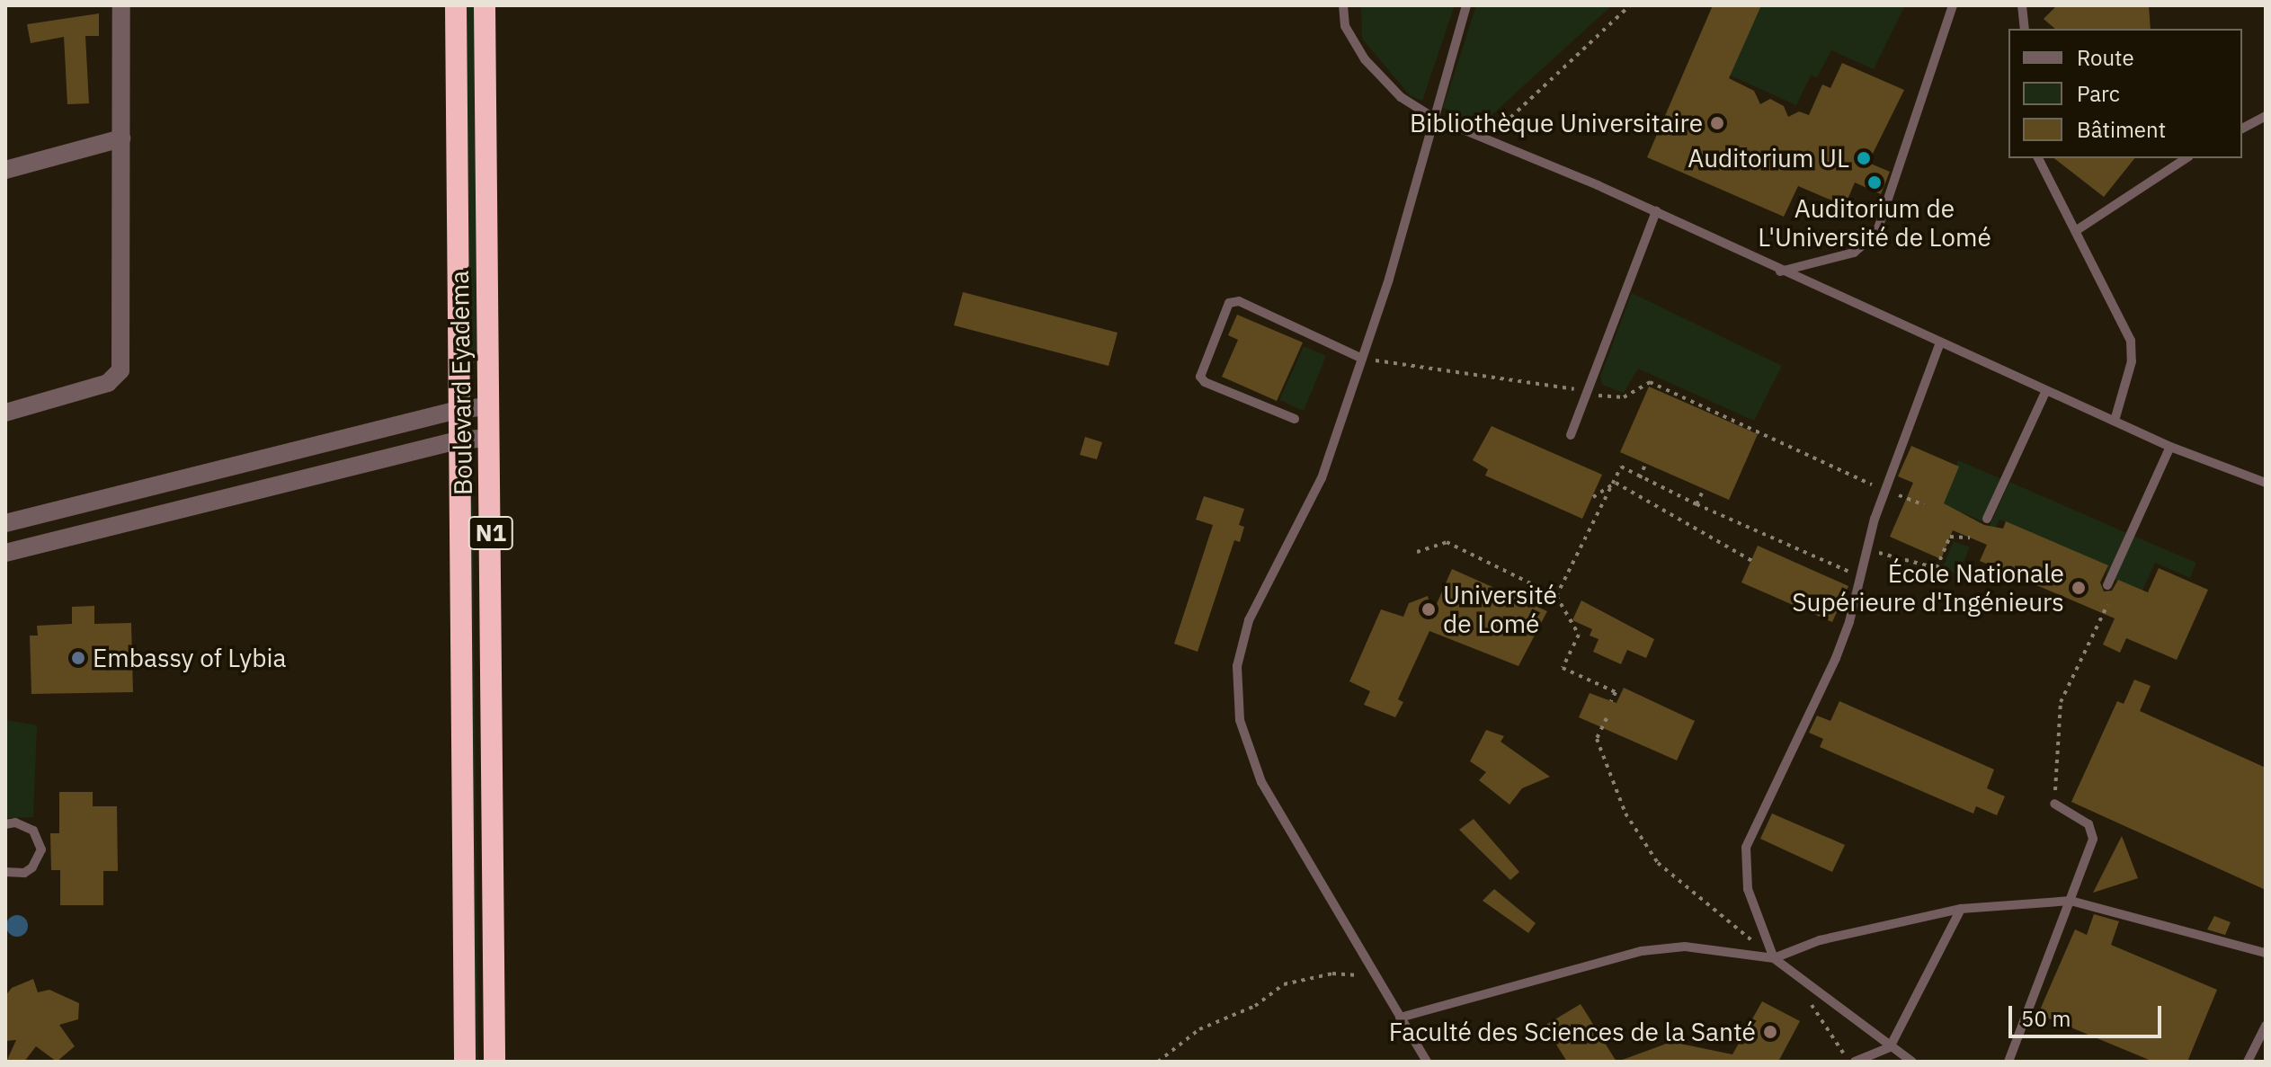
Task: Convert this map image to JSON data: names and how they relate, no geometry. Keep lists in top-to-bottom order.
{
  "streets": {
    "highway": ["Boulevard Eyadema", "N1"]
  },
  "crossings": [
    ["Boulevard Eyadema", "N1"]
  ],
  "places": [
    "Bibliothèque Universitaire",
    "Auditorium UL",
    "Auditorium de L'Université de Lomé",
    "École Nationale Supérieure d'Ingénieurs",
    "Université de Lomé",
    "Embassy of Lybia",
    "Faculté des Sciences de la Santé"
  ],
  "legend": ["Route", "Parc", "Bâtiment"],
  "scale_bar": "50 m"
}
